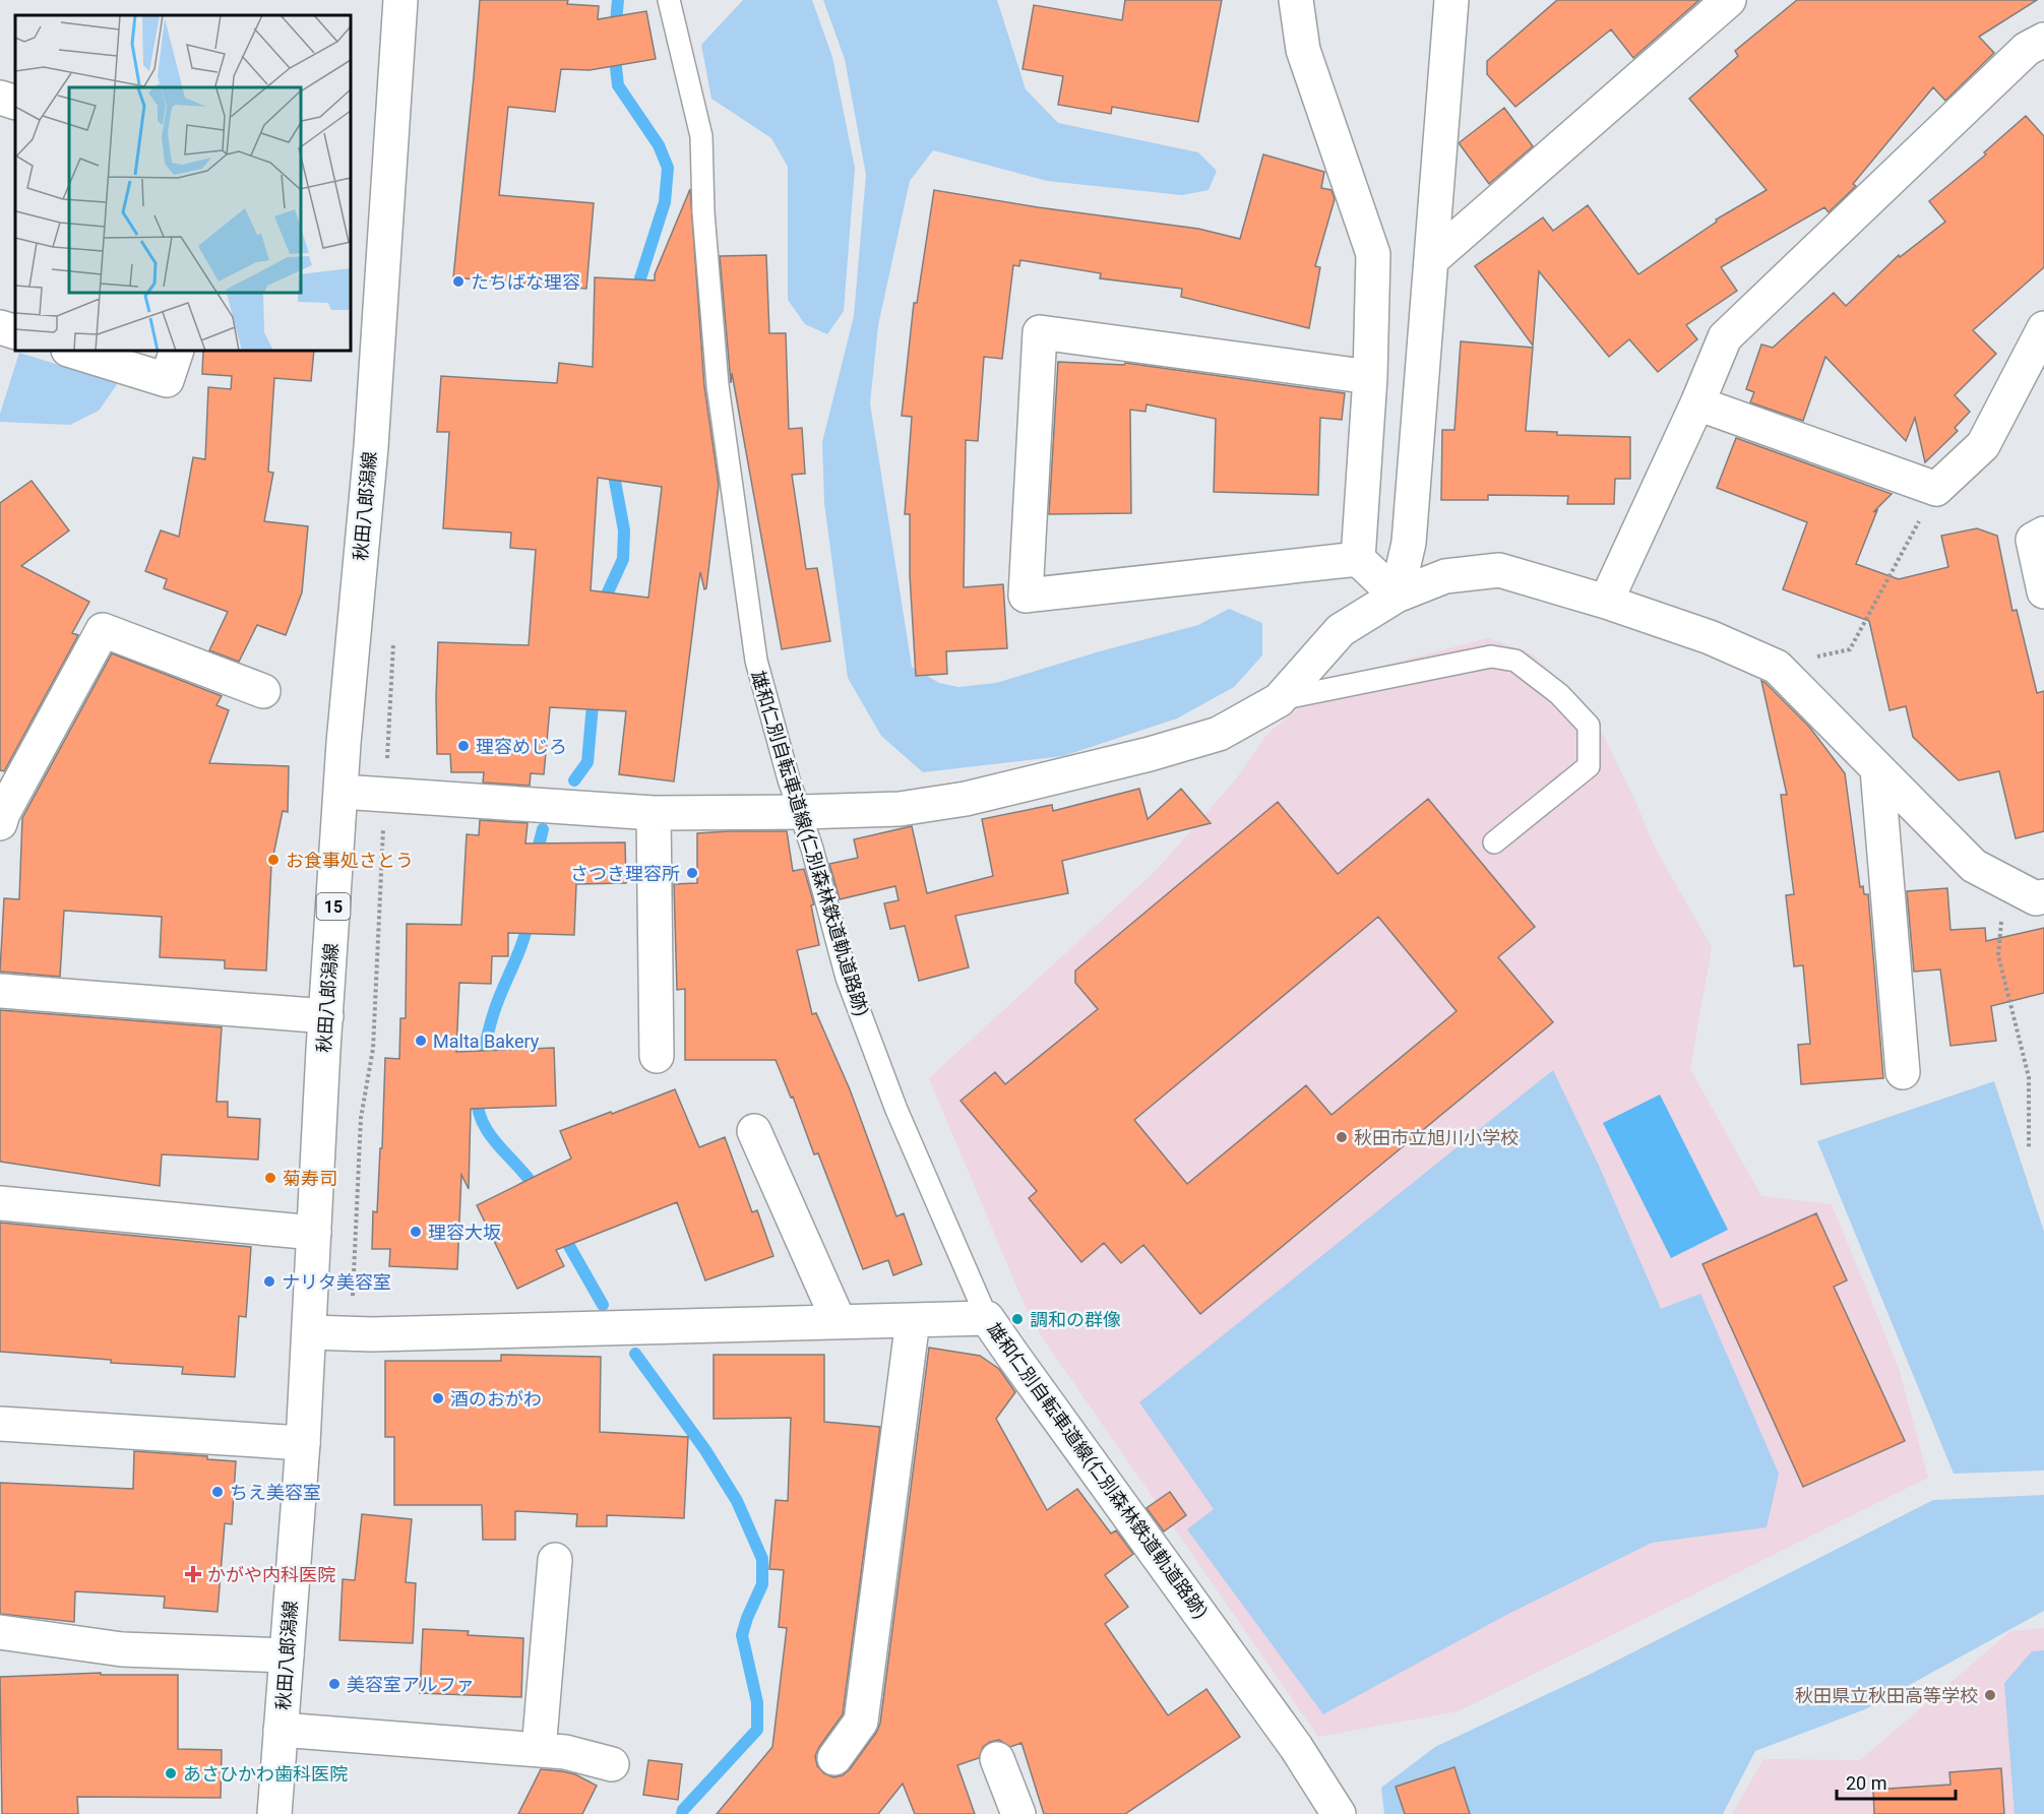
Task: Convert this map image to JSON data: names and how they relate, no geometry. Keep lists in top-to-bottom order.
{
  "streets": {
    "street": ["秋田八郎潟線", "雄和仁別自転車道線(仁別森林鉄道軌道路跡)", "15"]
  },
  "places": {
    "other": [
      "たちばな理容",
      "理容めじろ",
      "お食事処さとう",
      "さつき理容所",
      "Malta Bakery",
      "秋田市立旭川小学校",
      "菊寿司",
      "理容大坂",
      "ナリタ美容室",
      "調和の群像",
      "酒のおがわ",
      "ちえ美容室",
      "美容室アルファ",
      "秋田県立秋田高等学校",
      "あさひかわ歯科医院"
    ],
    "health": ["かがや内科医院"]
  },
  "scale_bar": "20 m"
}
